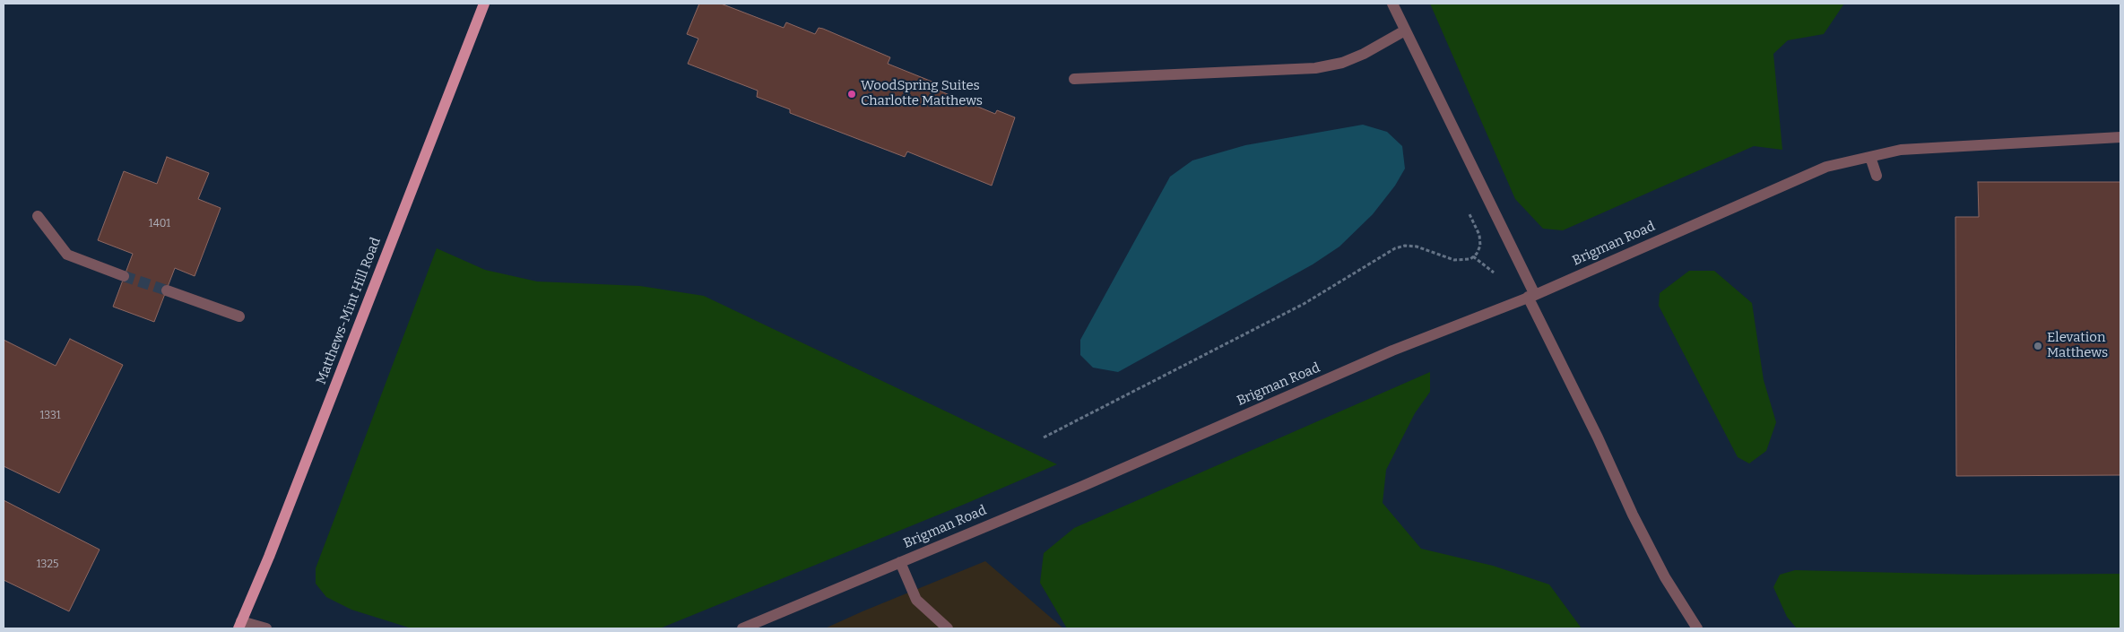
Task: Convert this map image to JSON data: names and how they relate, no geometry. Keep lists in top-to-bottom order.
{
  "streets": {
    "main road": ["Matthews-Mint Hill Road"],
    "street": ["Brigman Road"]
  },
  "places": ["WoodSpring Suites Charlotte Matthews", "Elevation Matthews"],
  "house_numbers": ["1401", "1331", "1325"]
}
